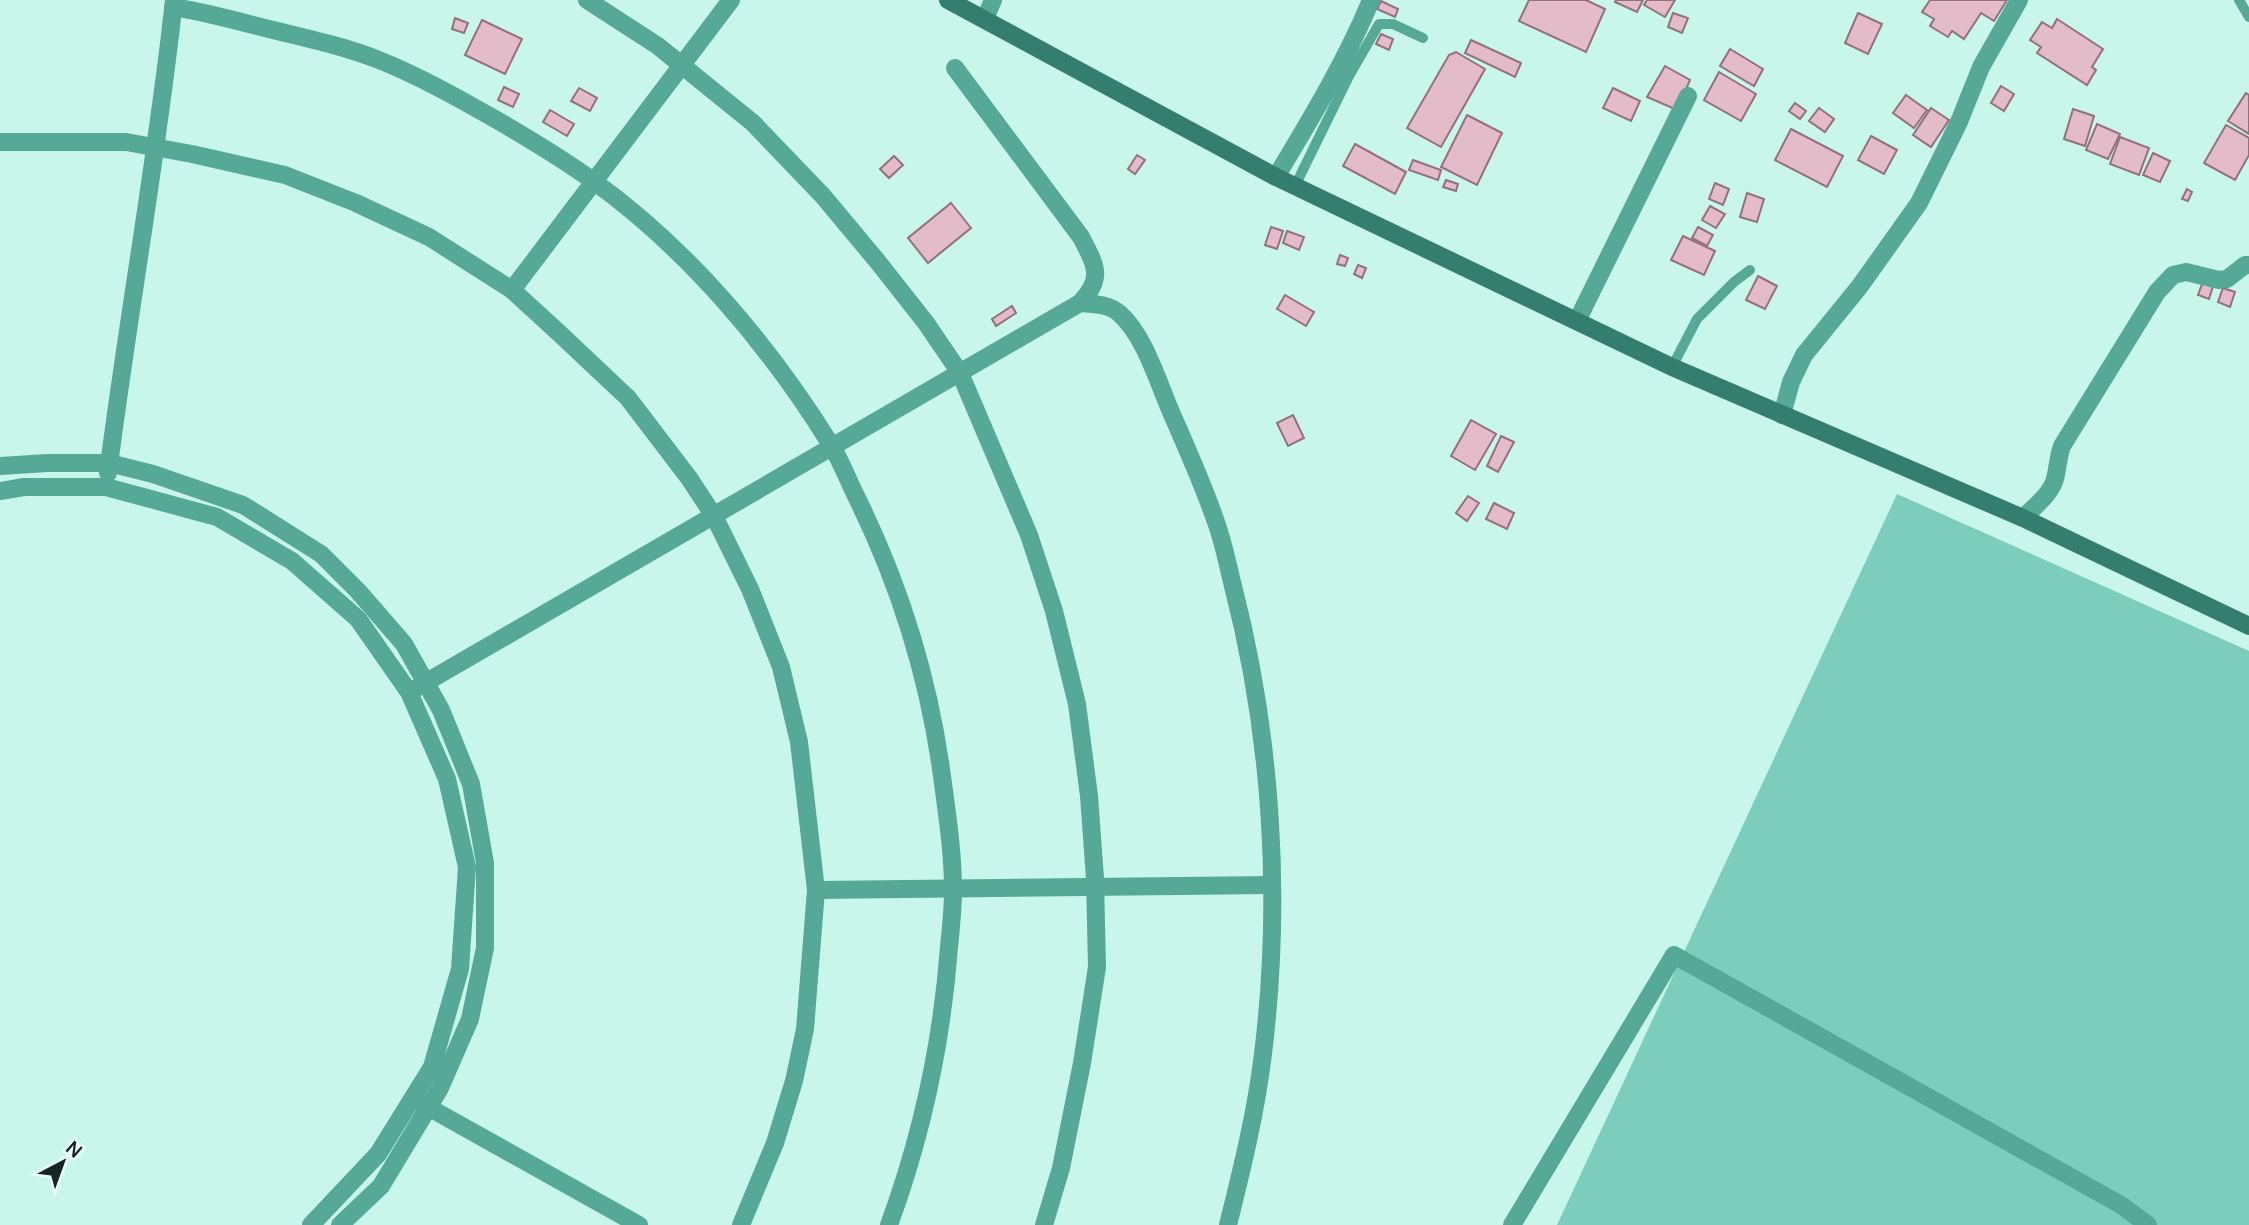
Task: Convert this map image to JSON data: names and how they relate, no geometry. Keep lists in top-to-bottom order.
{
  "north": "top right"
}
